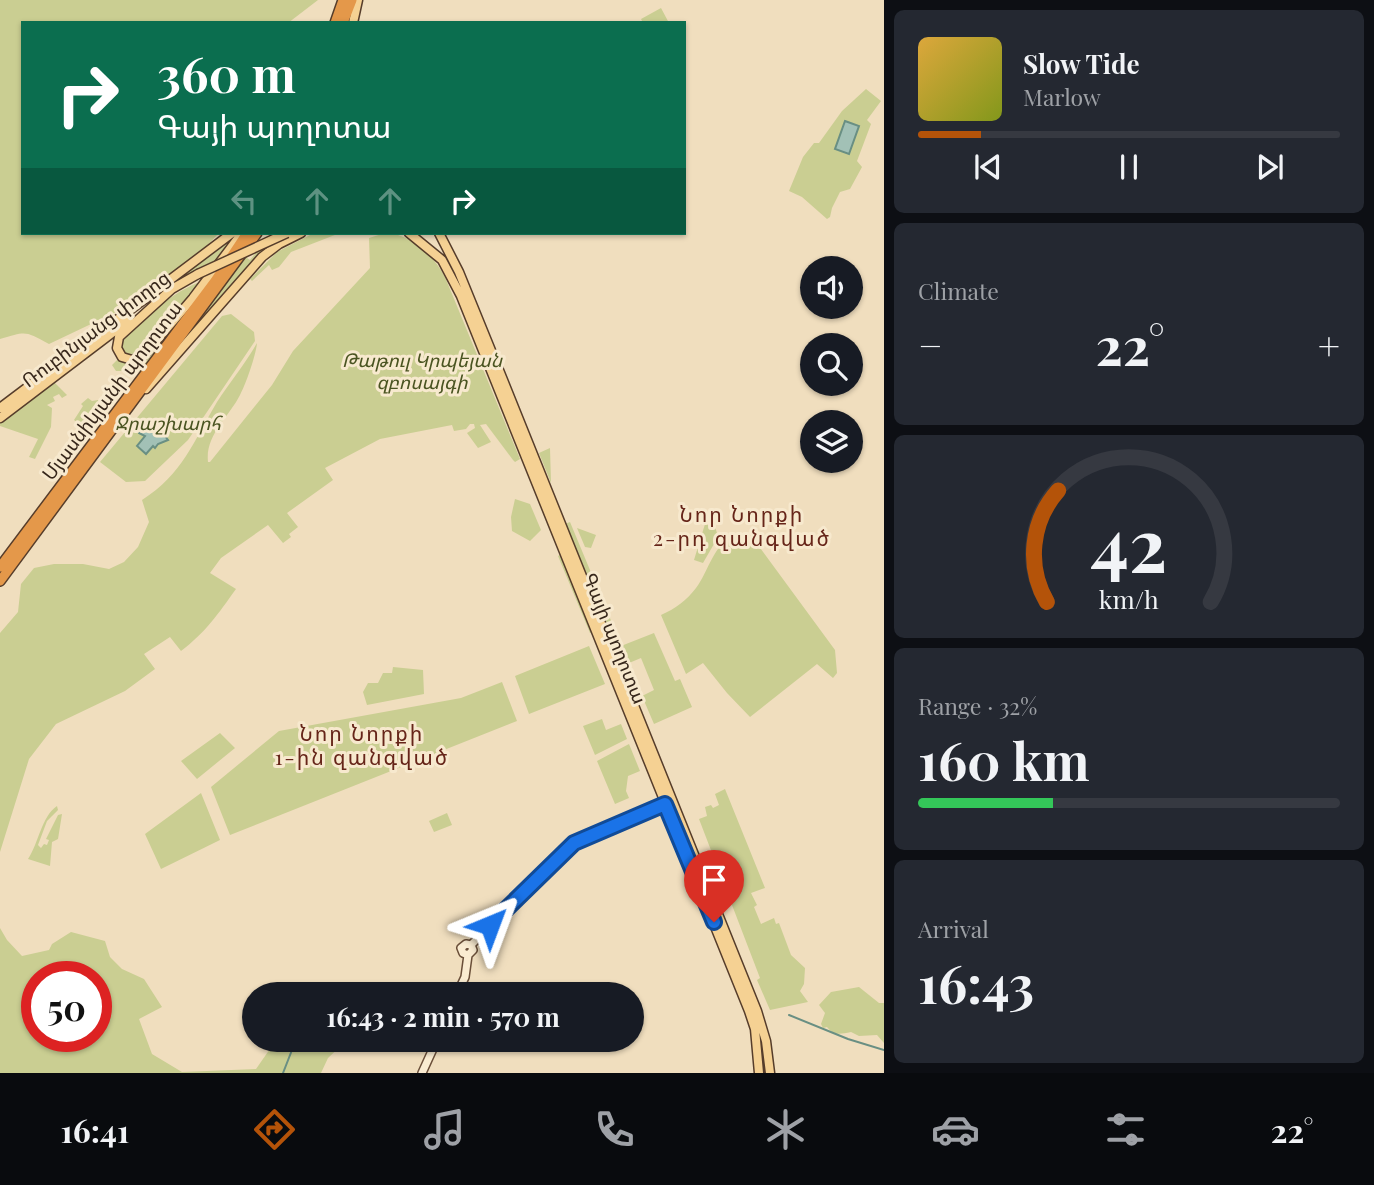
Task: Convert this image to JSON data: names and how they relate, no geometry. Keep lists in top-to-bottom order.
{
  "streets": {
    "highway": ["Մյասնիկյանի պողոտա"],
    "main road": ["Ռուբինյանց փողոց", "Գայի պողոտա"]
  },
  "districts": ["Նոր Նորքի 2-րդ զանգված", "Նոր Նորքի 1-ին զանգված"],
  "parks": ["Թաթուլ Կրպեյան զբոսայգի", "Ջրաշխարհ"],
  "page": {
    "turn": ["360 m", "Գայի պողոտա"],
    "song": ["Slow Tide", "Marlow"],
    "tile": [
      "Climate",
      ["Range · 32%", "160 km"],
      ["Arrival", "16:43"]
    ],
    "heat": ["−", "22°", "+"],
    "limit": "50",
    "trip": "16:43 · 2 min · 570 m",
    "tabs": ["16:41", "22°"],
    "gauge": ["42", "km/h"]
  }
}
